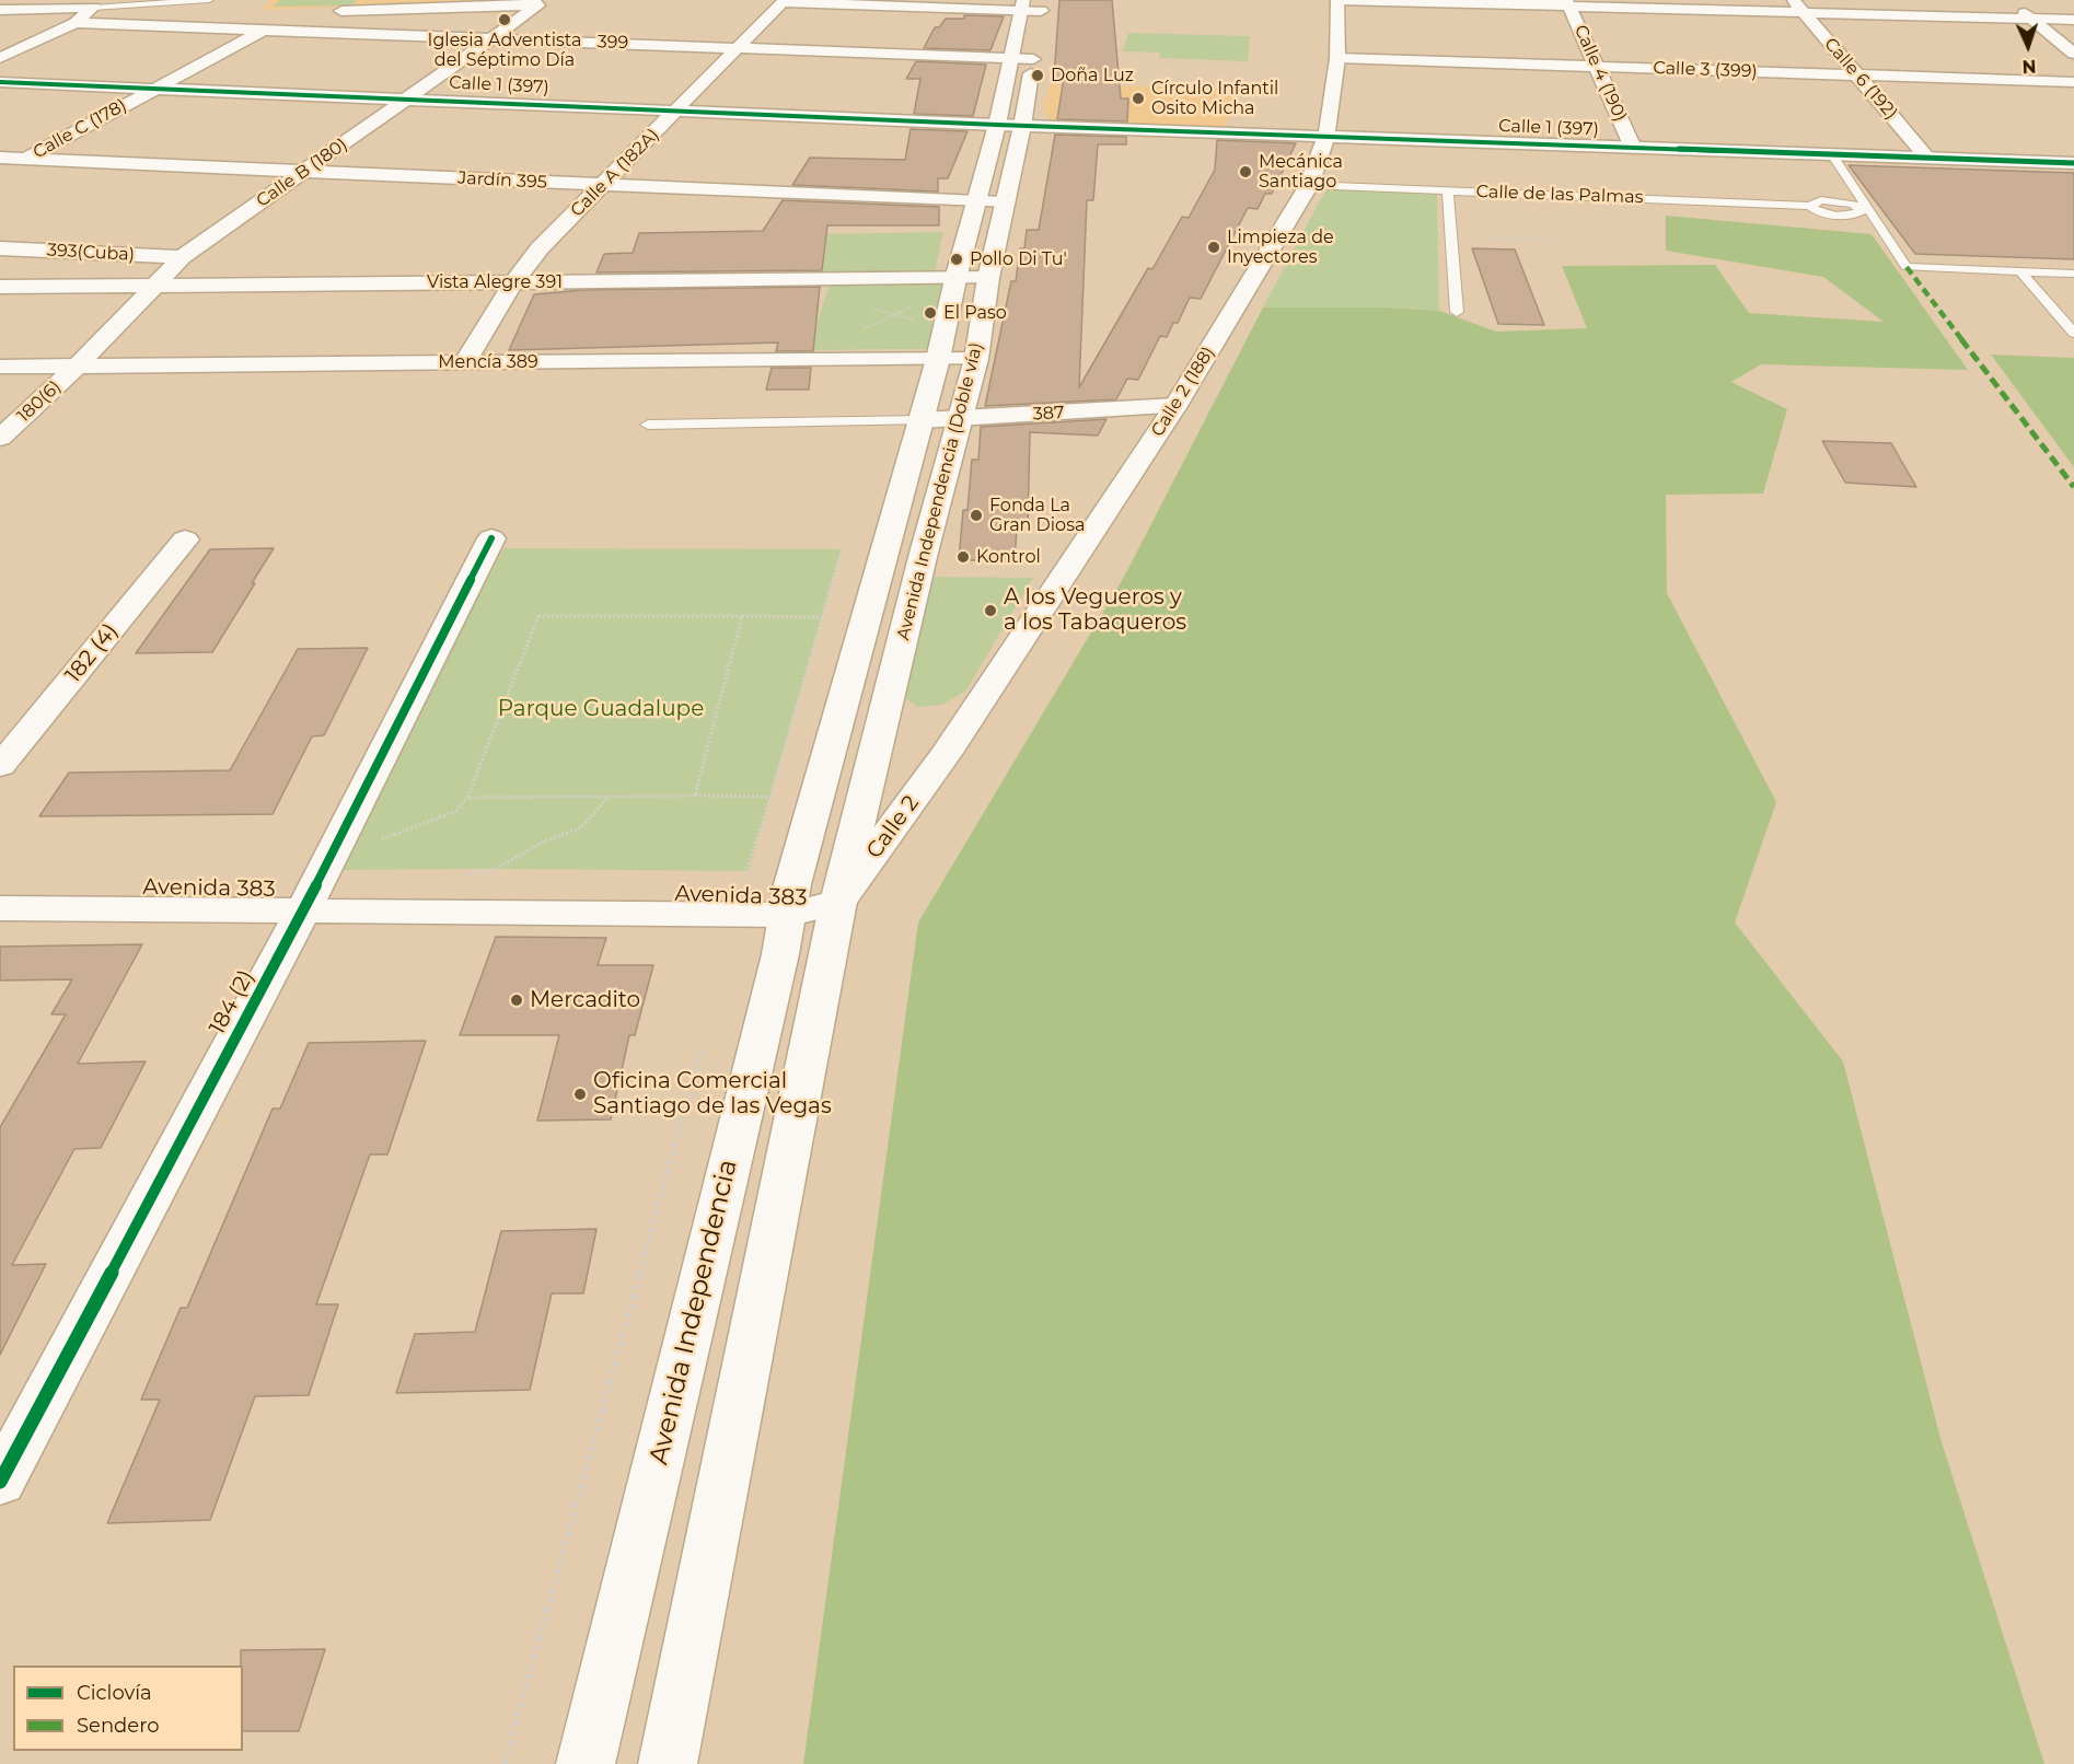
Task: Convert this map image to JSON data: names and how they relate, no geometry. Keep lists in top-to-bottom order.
{
  "streets": {
    "street": [
      "399",
      "Calle 3 (399)",
      "Calle 4 (190)",
      "Calle 6 (192)",
      "Calle 1 (397)",
      "Calle C (178)",
      "Calle B (180)",
      "Calle A (182A)",
      "Jardín 395",
      "393(Cuba)",
      "Vista Alegre 391",
      "Mencía 389",
      "Calle 2 (188)",
      "180(6)",
      "387",
      "Avenida Independencia (Doble vía)",
      "182 (4)",
      "Calle 2",
      "Avenida 383",
      "184 (2)",
      "Avenida Independencia"
    ],
    "lane": ["Calle de las Palmas"]
  },
  "crossings": [
    ["399", "Calle C (178)"],
    ["399", "Calle B (180)"],
    ["399", "Calle A (182A)"],
    ["399", "Avenida Independencia (Doble vía)"],
    ["Calle 3 (399)", "Calle 4 (190)"],
    ["Calle 3 (399)", "Calle 6 (192)"],
    ["Calle 3 (399)", "Calle 2 (188)"],
    ["Calle 4 (190)", "Calle 1 (397)"],
    ["Calle 6 (192)", "Calle 1 (397)"],
    ["Calle 1 (397)", "Calle C (178)"],
    ["Calle 1 (397)", "Calle B (180)"],
    ["Calle 1 (397)", "Calle A (182A)"],
    ["Calle 1 (397)", "Calle 2 (188)"],
    ["Calle 1 (397)", "Avenida Independencia (Doble vía)"],
    ["Calle C (178)", "Jardín 395"],
    ["Calle B (180)", "Jardín 395"],
    ["Calle B (180)", "393(Cuba)"],
    ["Calle B (180)", "Vista Alegre 391"],
    ["Calle B (180)", "Mencía 389"],
    ["Calle B (180)", "180(6)"],
    ["Calle A (182A)", "Jardín 395"],
    ["Calle A (182A)", "Vista Alegre 391"],
    ["Calle A (182A)", "Mencía 389"],
    ["Jardín 395", "Avenida Independencia (Doble vía)"],
    ["Calle de las Palmas", "Calle 2 (188)"],
    ["Vista Alegre 391", "Avenida Independencia (Doble vía)"],
    ["Mencía 389", "180(6)"],
    ["Mencía 389", "Avenida Independencia (Doble vía)"],
    ["Calle 2 (188)", "387"],
    ["Calle 2 (188)", "Calle 2"],
    ["387", "Avenida Independencia (Doble vía)"],
    ["Avenida Independencia (Doble vía)", "Calle 2"],
    ["Avenida Independencia (Doble vía)", "Avenida 383"],
    ["Avenida Independencia (Doble vía)", "Avenida Independencia"],
    ["Calle 2", "Avenida 383"],
    ["Avenida 383", "184 (2)"],
    ["Avenida 383", "Avenida Independencia"]
  ],
  "parks": ["Parque Guadalupe"],
  "places": [
    "Iglesia Adventista del Séptimo Día",
    "Doña Luz",
    "Círculo Infantil Osito Micha",
    "Mecánica Santiago",
    "Limpieza de Inyectores",
    "Pollo Di Tu'",
    "El Paso",
    "Fonda La Gran Diosa",
    "Kontrol",
    "A los Vegueros y a los Tabaqueros",
    "Mercadito",
    "Oficina Comercial Santiago de las Vegas"
  ],
  "legend": ["Ciclovía", "Sendero"],
  "north": "bottom"
}
